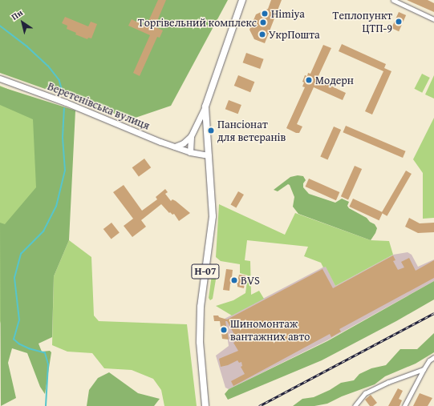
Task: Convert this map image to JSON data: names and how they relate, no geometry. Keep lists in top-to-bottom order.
{
  "streets": {
    "main road": ["Н-07"],
    "street": ["Веретенівська вулиця"]
  },
  "crossings": [
    ["Веретенівська вулиця", "Н-07"]
  ],
  "places": [
    "Himiya",
    "Теплопункт ЦТП-9",
    "Торгівельний комплекс",
    "УкрПошта",
    "Модерн",
    "Пансіонат для ветеранів",
    "BVS",
    "Шиномонтаж вантажних авто"
  ],
  "north": "top left"
}
